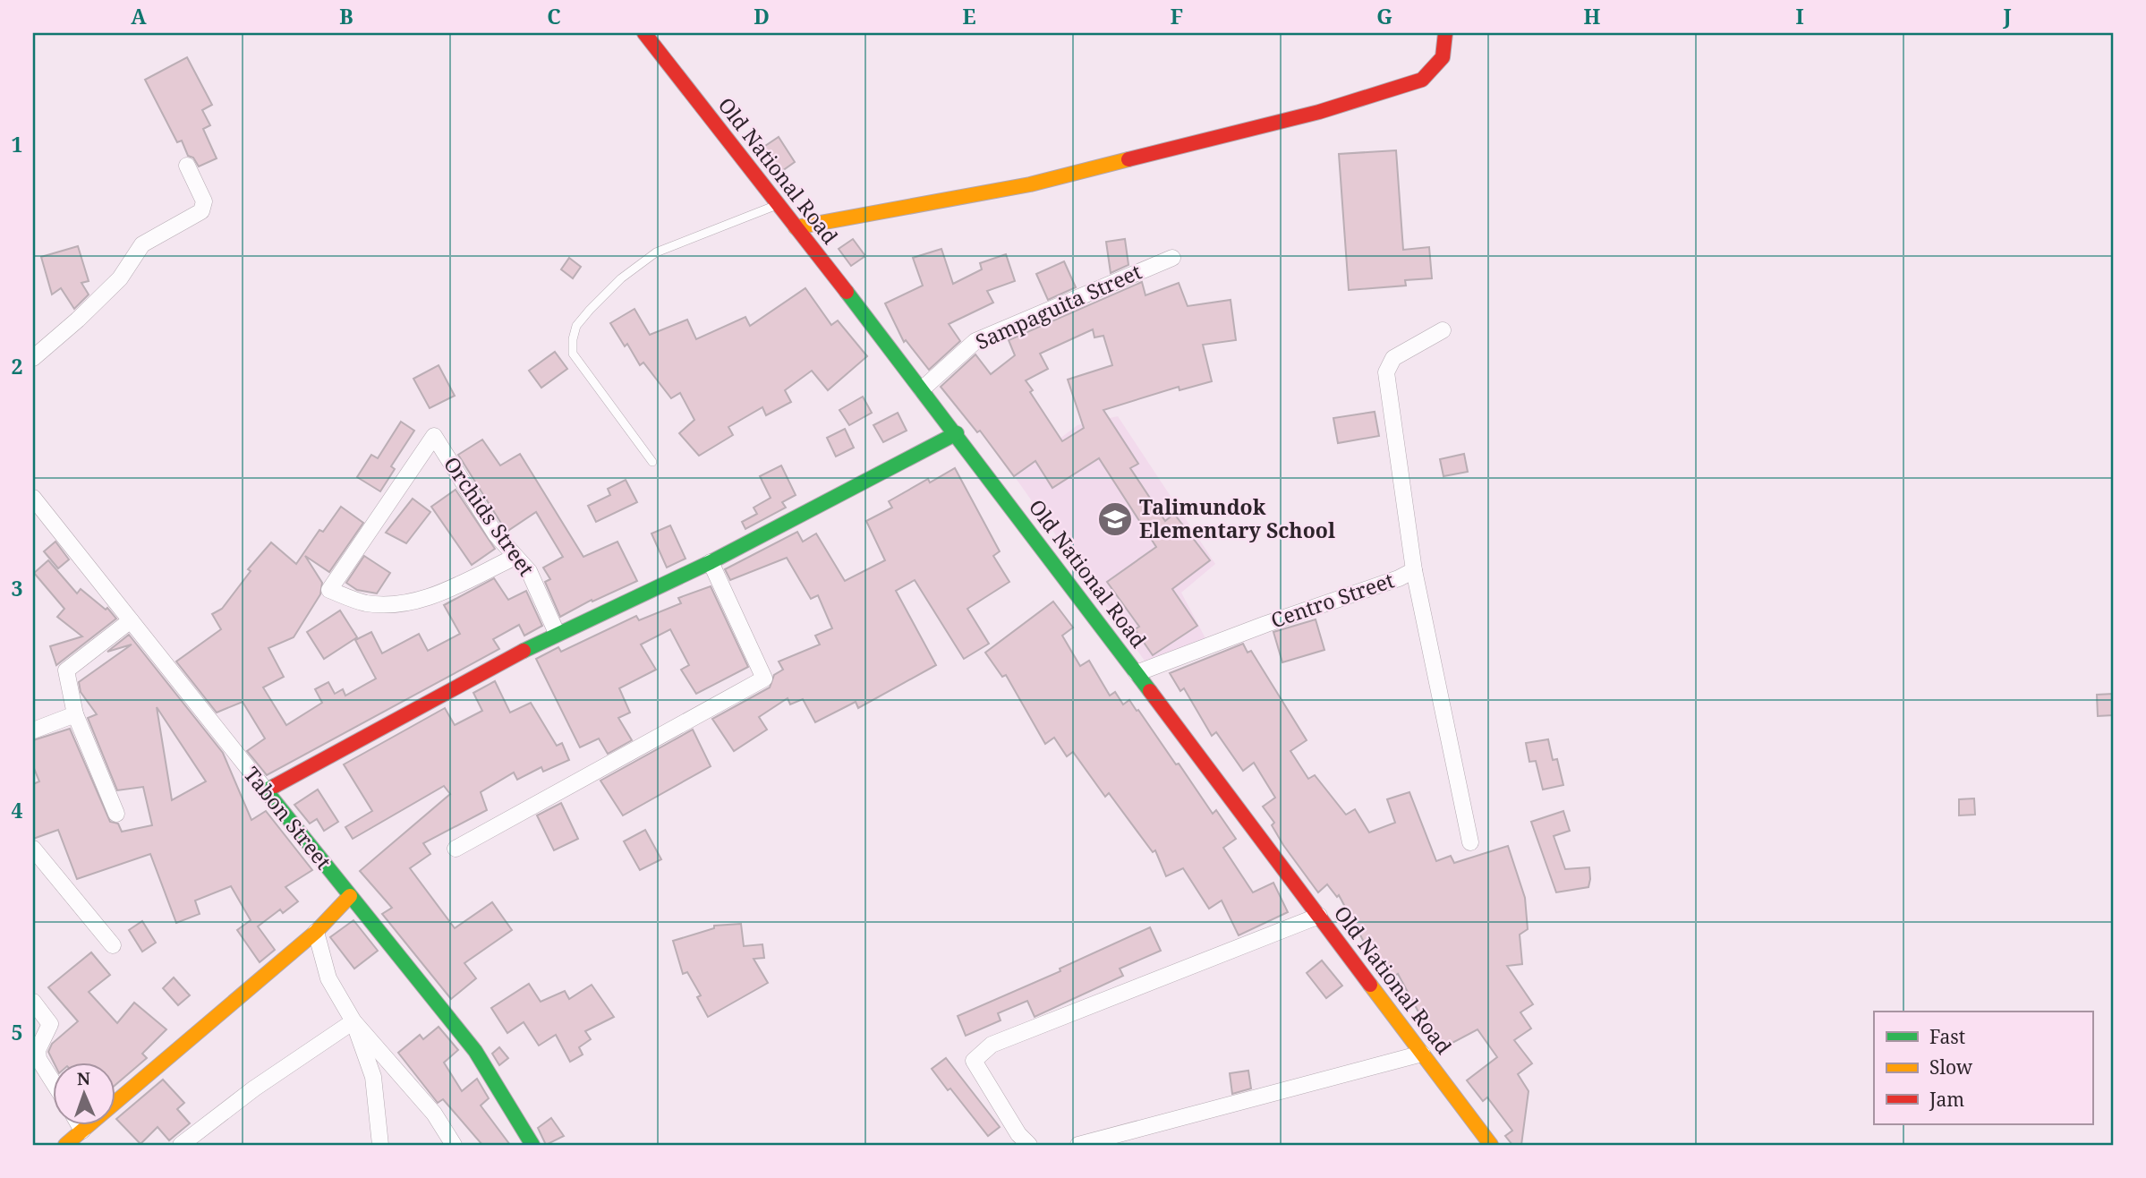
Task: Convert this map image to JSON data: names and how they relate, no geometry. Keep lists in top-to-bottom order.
{
  "streets": {
    "street": [
      "Old National Road",
      "Sampaguita Street",
      "Orchids Street",
      "Centro Street",
      "Tabon Street"
    ]
  },
  "crossings": [
    ["Old National Road", "Sampaguita Street"],
    ["Old National Road", "Centro Street"]
  ],
  "places": {
    "school or university": ["Talimundok Elementary School"]
  },
  "legend": ["Fast", "Slow", "Jam"],
  "north": "top",
  "grid": {
    "columns": [
      "A",
      "B",
      "C",
      "D",
      "E",
      "F",
      "G",
      "H",
      "I",
      "J"
    ],
    "rows": [
      "1",
      "2",
      "3",
      "4",
      "5"
    ]
  }
}
